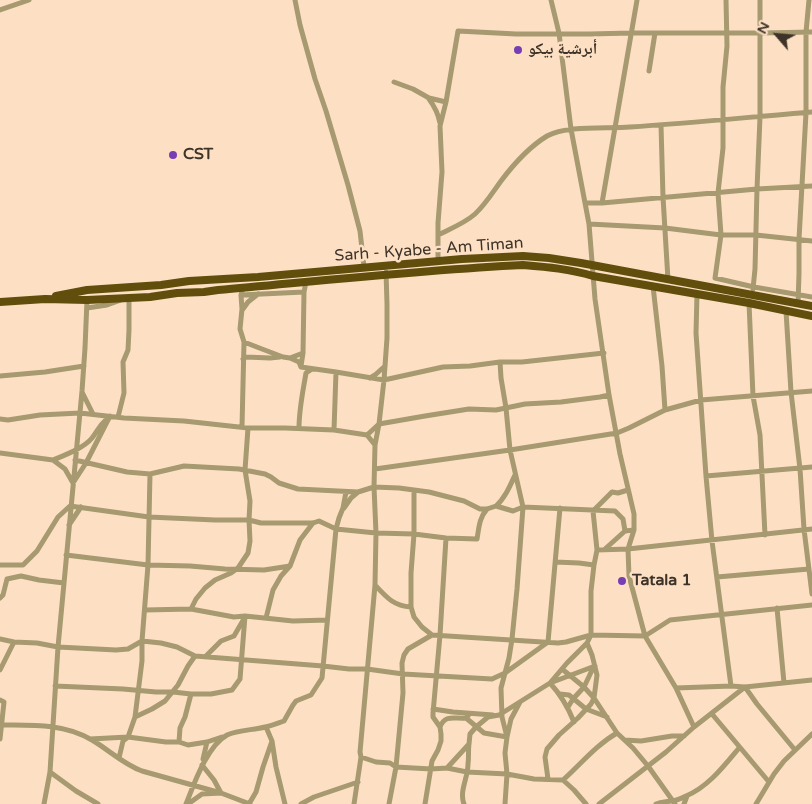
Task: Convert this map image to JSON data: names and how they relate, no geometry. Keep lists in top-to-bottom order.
{
  "streets": {
    "highway": ["Sarh - Kyabe - Am Timan"]
  },
  "places": ["أبرشية بيكو", "CST", "Tatala 1"],
  "north": "top left"
}
